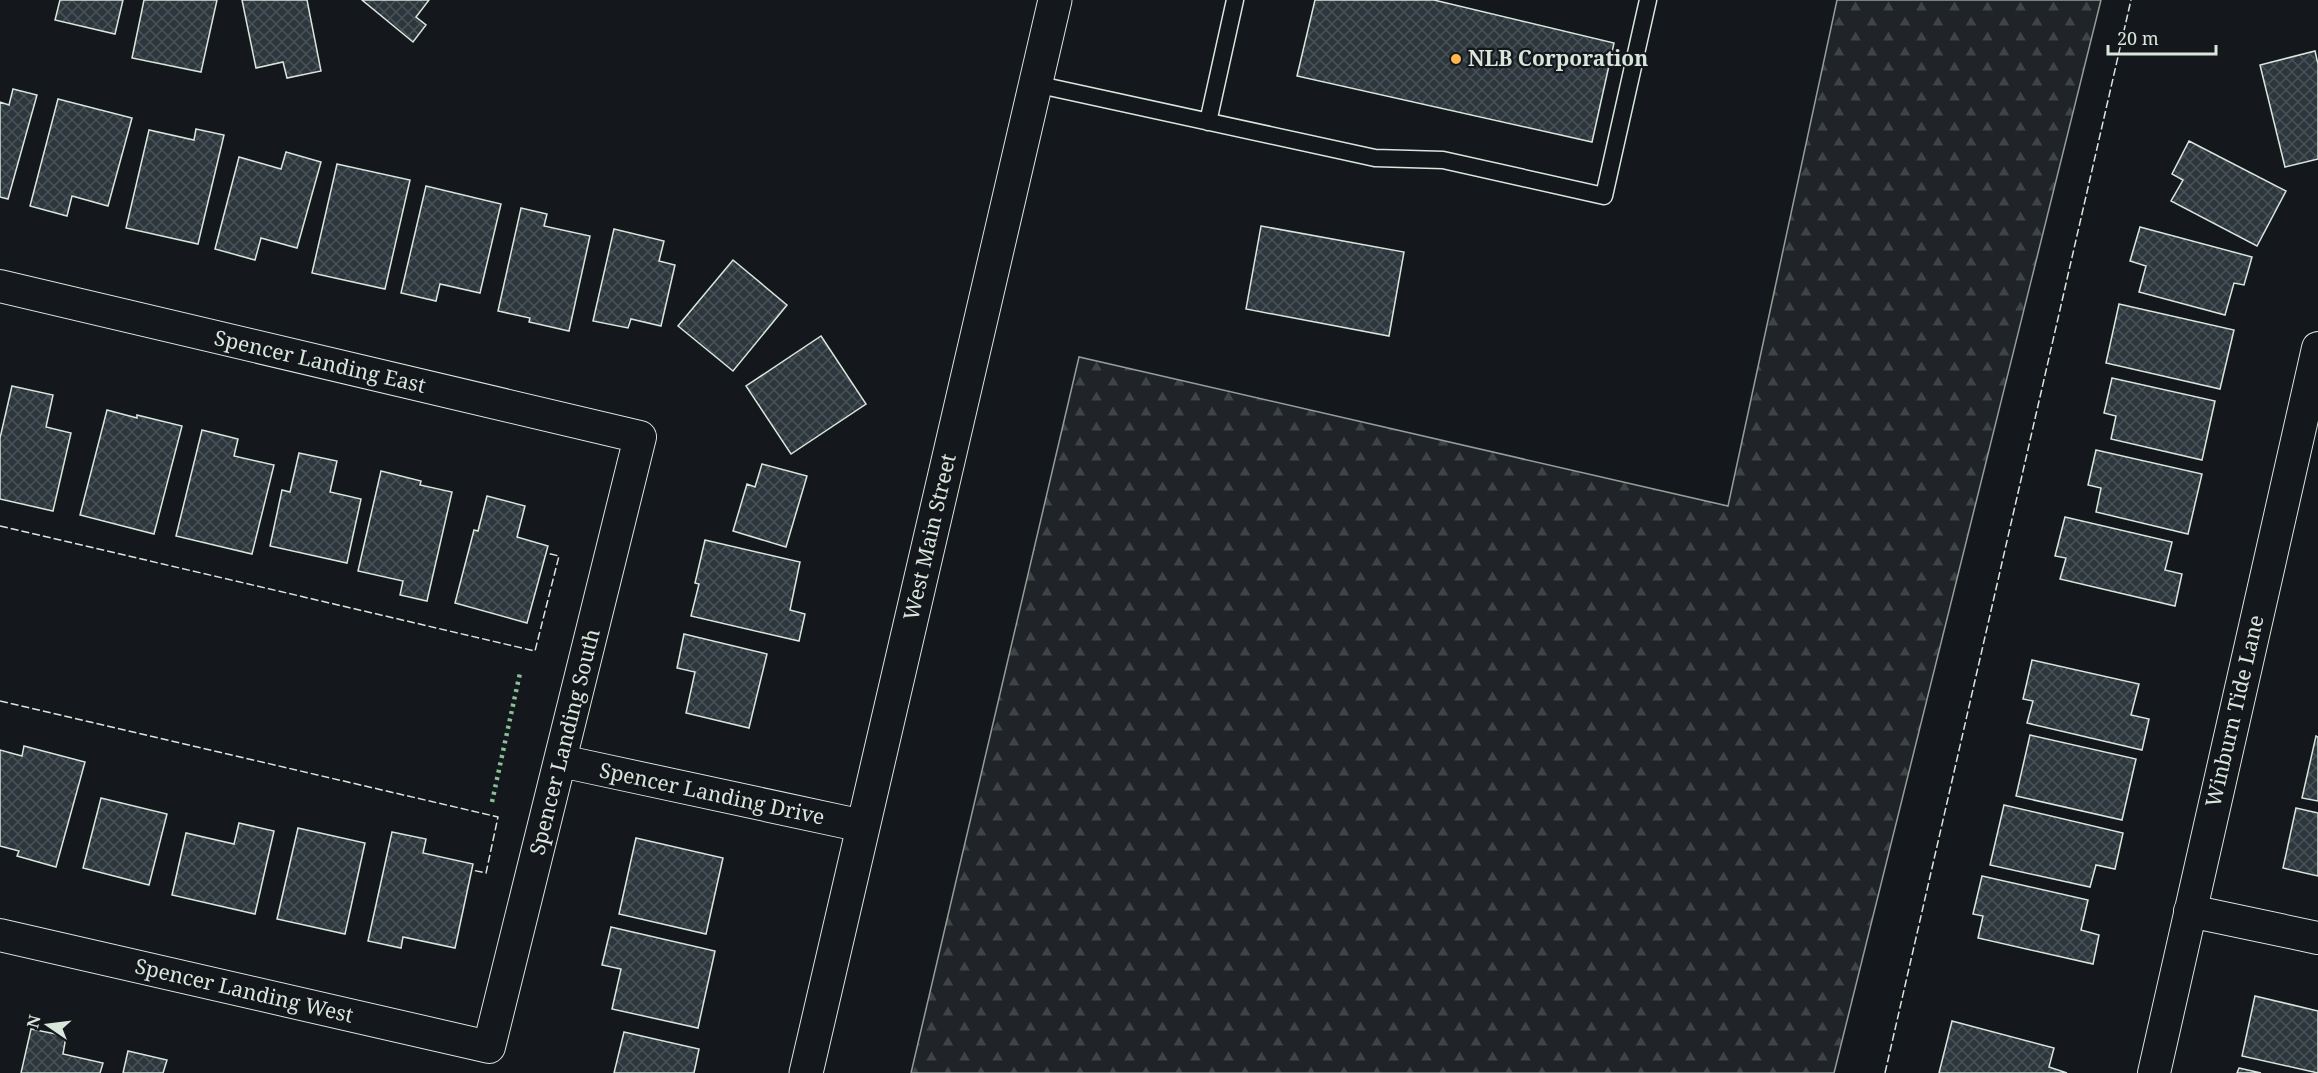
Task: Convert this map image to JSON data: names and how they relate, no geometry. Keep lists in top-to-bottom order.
{
  "streets": {
    "main road": ["West Main Street"],
    "street": [
      "Spencer Landing East",
      "Winburn Tide Lane",
      "Spencer Landing South",
      "Spencer Landing Drive",
      "Spencer Landing West"
    ]
  },
  "crossings": [
    ["Spencer Landing East", "Spencer Landing South"],
    ["West Main Street", "Spencer Landing Drive"],
    ["Spencer Landing South", "Spencer Landing Drive"],
    ["Spencer Landing South", "Spencer Landing West"]
  ],
  "places": ["NLB Corporation"],
  "scale_bar": "20 m",
  "north": "left"
}
